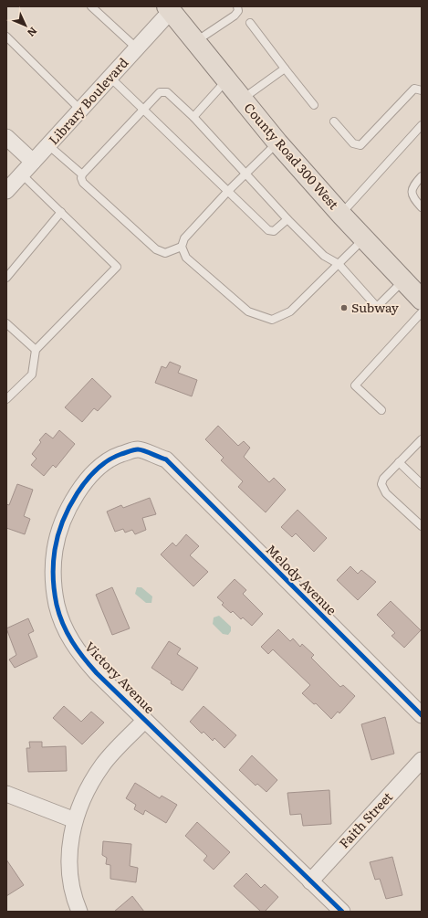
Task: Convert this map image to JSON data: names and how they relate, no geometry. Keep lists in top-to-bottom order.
{
  "streets": {
    "main road": ["County Road 300 West"],
    "street": [
      "Library Boulevard",
      "Melody Avenue",
      "Victory Avenue",
      "Faith Street"
    ]
  },
  "crossings": [
    ["Library Boulevard", "County Road 300 West"],
    ["Melody Avenue", "Victory Avenue"],
    ["Victory Avenue", "Faith Street"]
  ],
  "places": ["Subway"],
  "north": "bottom right"
}
